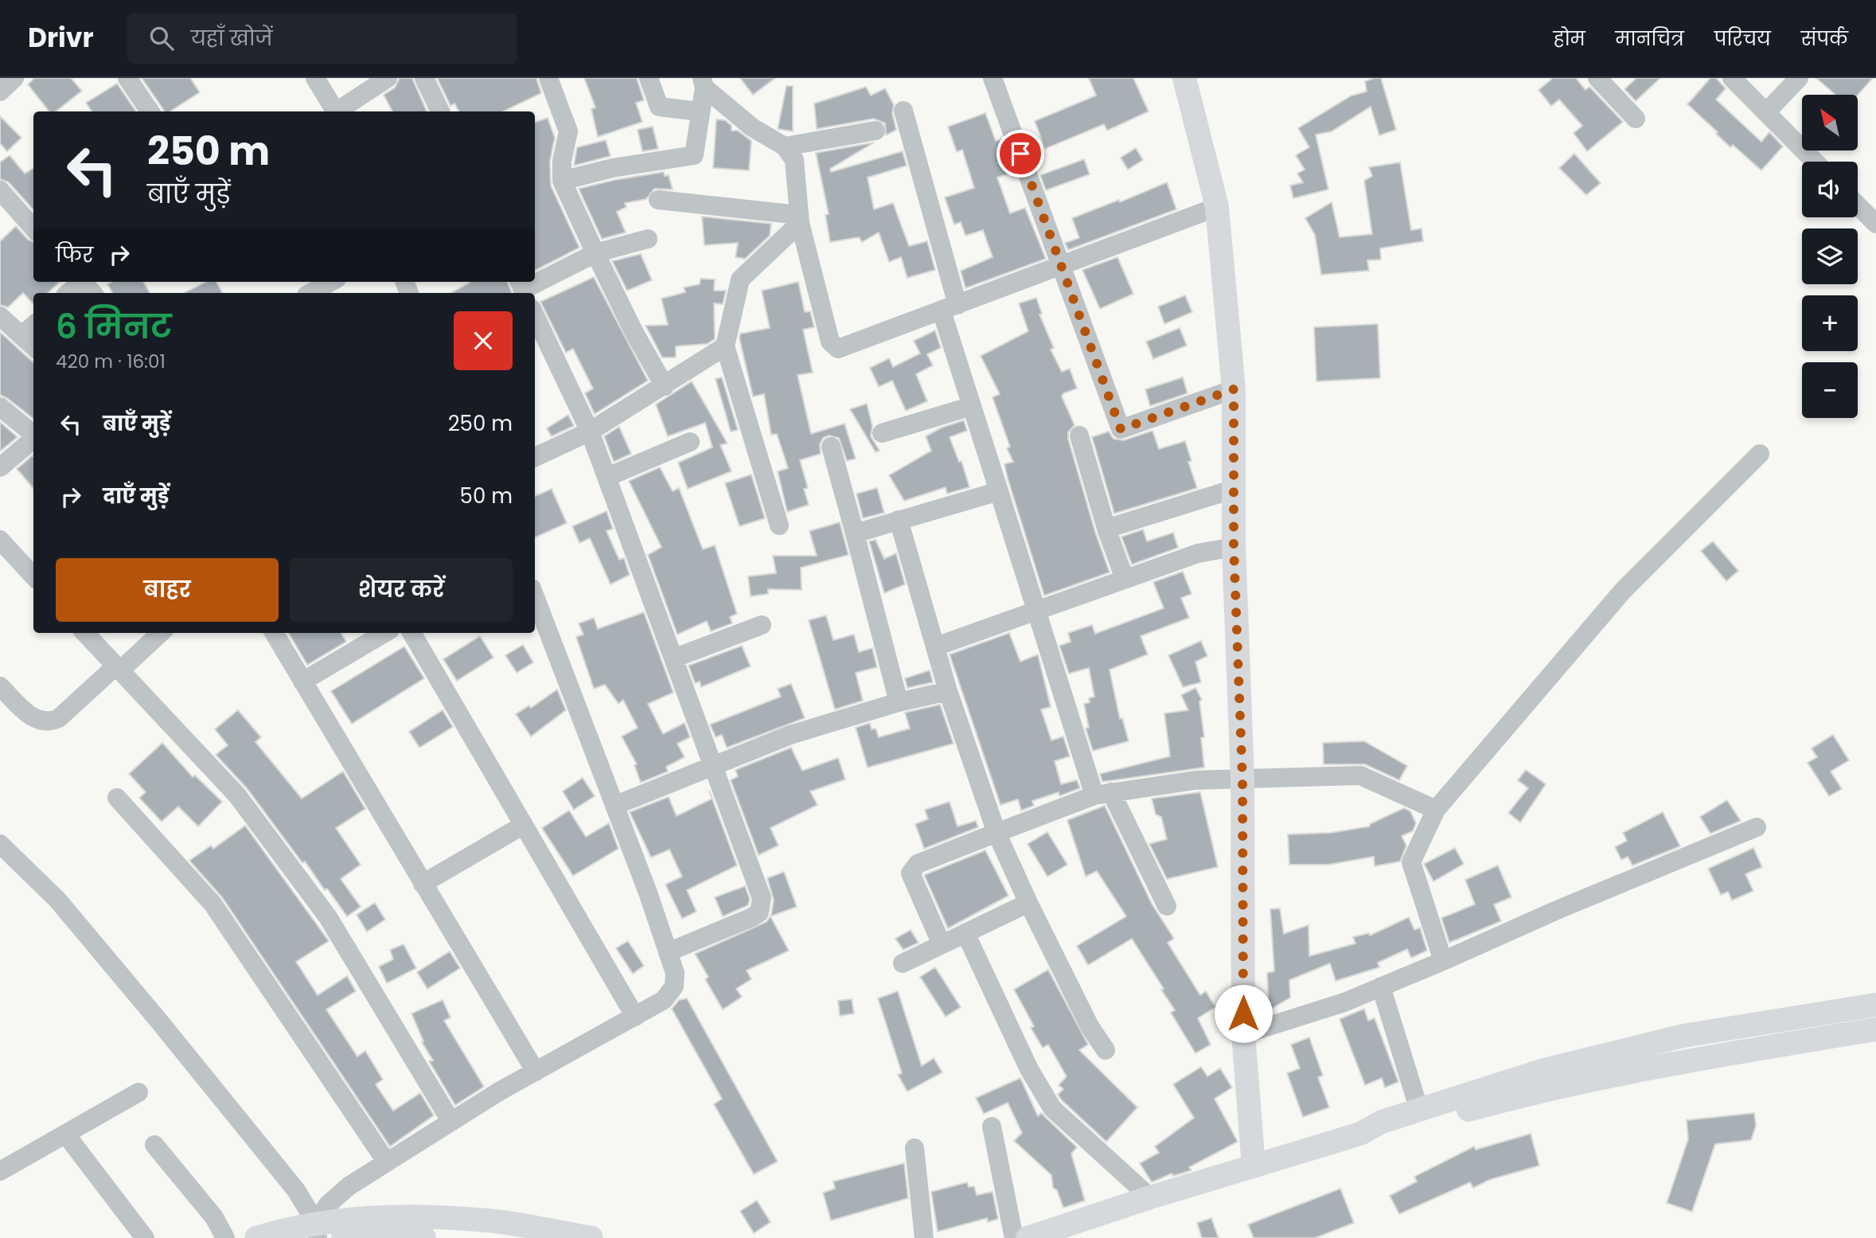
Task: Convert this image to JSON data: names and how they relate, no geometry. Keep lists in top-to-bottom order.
{
  "north": "top left",
  "page": {
    "header": "Drivr",
    "search": "यहाँ खोजें",
    "nav": [
      "होम",
      "मानचित्र",
      "परिचय",
      "संपर्क"
    ],
    "map_buttons": ["+", "−"],
    "turn": ["250 m", "बाएँ मुड़ें"],
    "then": "फिर",
    "heading": ["6 मिनट", "420 m · 16:01"],
    "list": [
      {
        "name": "बाएँ मुड़ें",
        "value": "250 m"
      },
      {
        "name": "दाएँ मुड़ें",
        "value": "50 m"
      }
    ],
    "buttons": ["बाहर", "शेयर करें"]
  }
}
